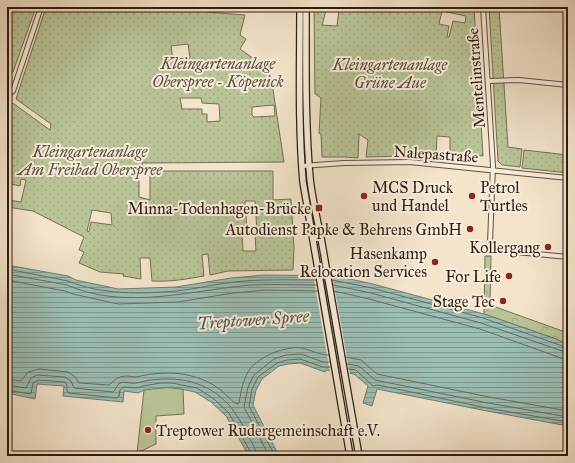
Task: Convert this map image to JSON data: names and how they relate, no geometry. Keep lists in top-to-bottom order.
{
  "streets": {
    "street": ["Mentelinstraße", "Nalepastraße"]
  },
  "crossings": [
    ["Mentelinstraße", "Nalepastraße"]
  ],
  "water": ["Treptower Spree"],
  "parks": ["Kleingartenanlage Oberspree - Köpenick", "Kleingartenanlage Grüne Aue", "Kleingartenanlage Am Freibad Oberspree"],
  "places": {
    "other": [
      "MCS Druck und Handel",
      "Petrol Turtles",
      "Autodienst Papke & Behrens GmbH",
      "Kollergang",
      "Hasenkamp Relocation Services",
      "For Life",
      "Stage Tec",
      "Treptower Rudergemeinschaft e.V."
    ],
    "transit": ["Minna-Todenhagen-Brücke"]
  }
}
